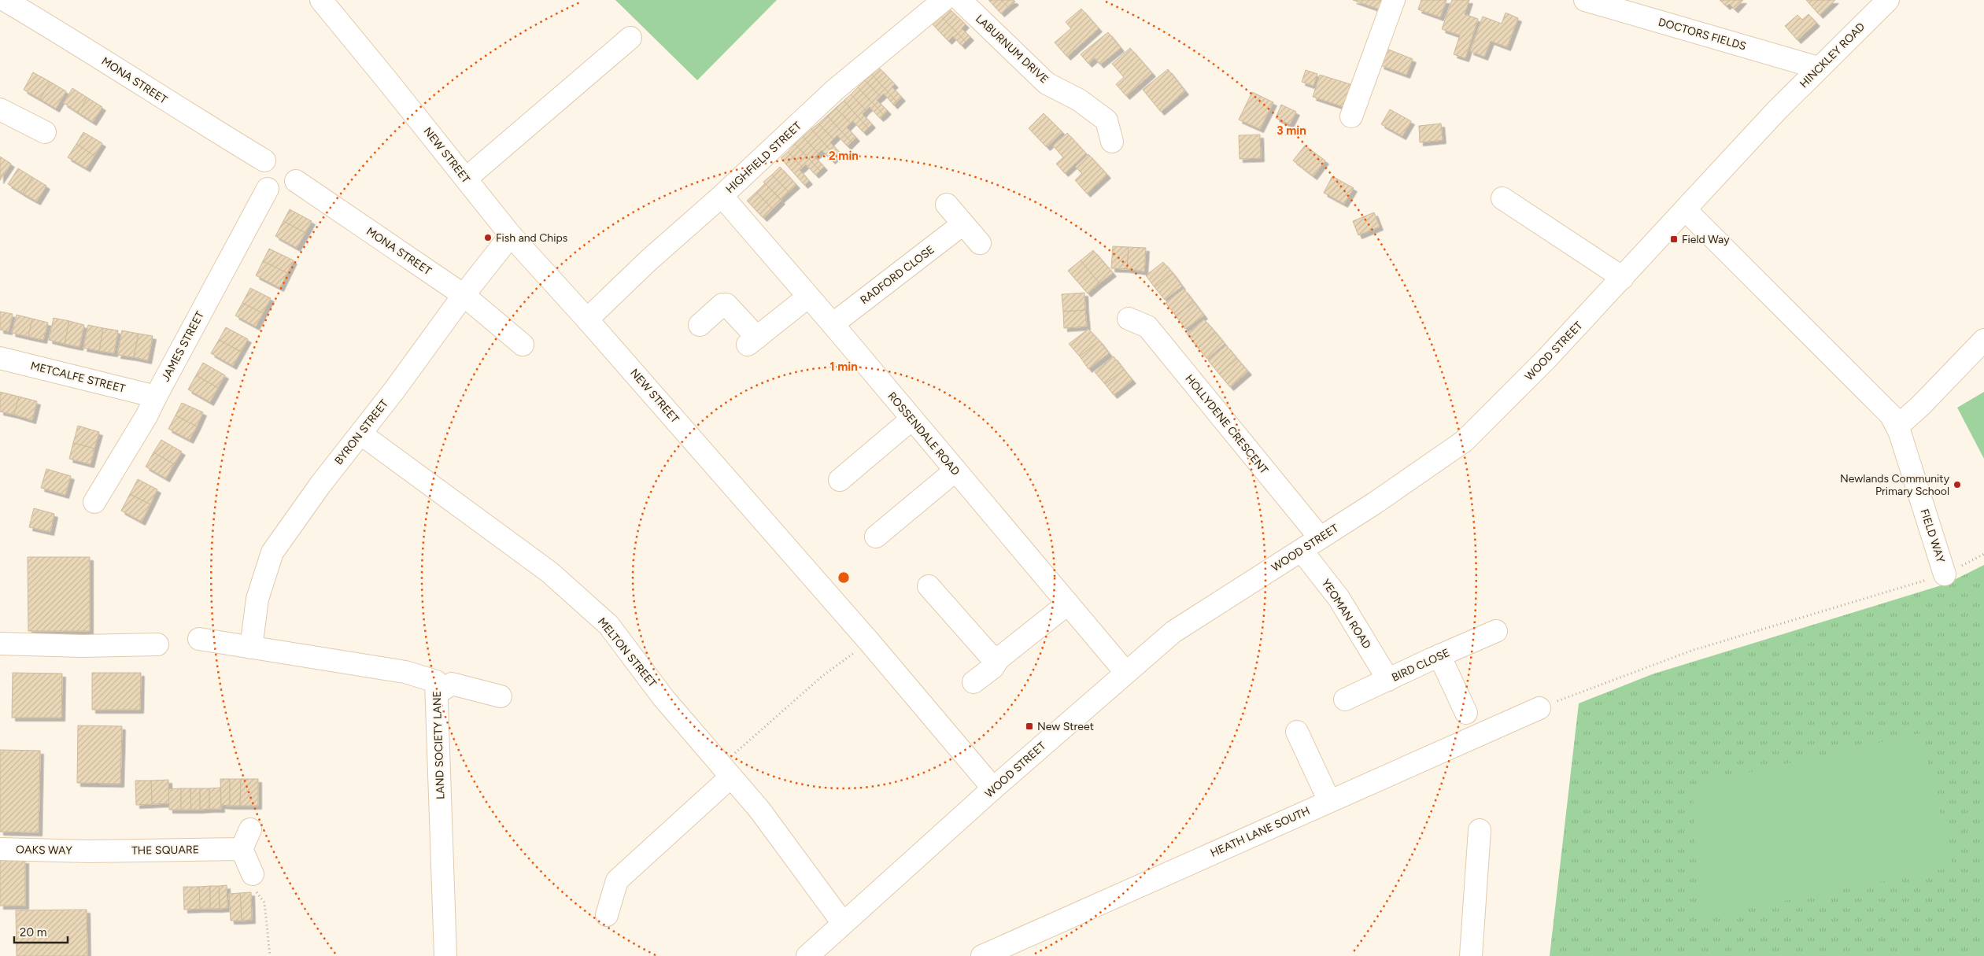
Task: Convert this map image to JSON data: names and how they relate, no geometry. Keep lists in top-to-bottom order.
{
  "streets": {
    "street": [
      "DOCTORS FIELDS",
      "LABURNUM DRIVE",
      "HINCKLEY ROAD",
      "MONA STREET",
      "NEW STREET",
      "HIGHFIELD STREET",
      "RADFORD CLOSE",
      "JAMES STREET",
      "WOOD STREET",
      "METCALFE STREET",
      "HOLLYDENE CRESCENT",
      "BYRON STREET",
      "ROSSENDALE ROAD",
      "FIELD WAY",
      "YEOMAN ROAD",
      "MELTON STREET",
      "BIRD CLOSE",
      "LAND SOCIETY LANE",
      "HEATH LANE SOUTH",
      "OAKS WAY",
      "THE SQUARE"
    ]
  },
  "crossings": [
    ["DOCTORS FIELDS", "HINCKLEY ROAD"],
    ["HINCKLEY ROAD", "WOOD STREET"],
    ["MONA STREET", "BYRON STREET"],
    ["NEW STREET", "HIGHFIELD STREET"],
    ["NEW STREET", "WOOD STREET"],
    ["NEW STREET", "BYRON STREET"],
    ["HIGHFIELD STREET", "ROSSENDALE ROAD"],
    ["RADFORD CLOSE", "ROSSENDALE ROAD"],
    ["JAMES STREET", "METCALFE STREET"],
    ["WOOD STREET", "HOLLYDENE CRESCENT"],
    ["WOOD STREET", "ROSSENDALE ROAD"],
    ["WOOD STREET", "FIELD WAY"],
    ["WOOD STREET", "YEOMAN ROAD"],
    ["WOOD STREET", "MELTON STREET"],
    ["BYRON STREET", "MELTON STREET"],
    ["BYRON STREET", "LAND SOCIETY LANE"],
    ["YEOMAN ROAD", "BIRD CLOSE"],
    ["OAKS WAY", "THE SQUARE"]
  ],
  "places": {
    "other": ["Fish and Chips", "Newlands Community Primary School"],
    "transit": ["Field Way", "New Street"]
  },
  "scale_bar": "20 m",
  "rings": ["3 min", "2 min", "1 min"]
}
